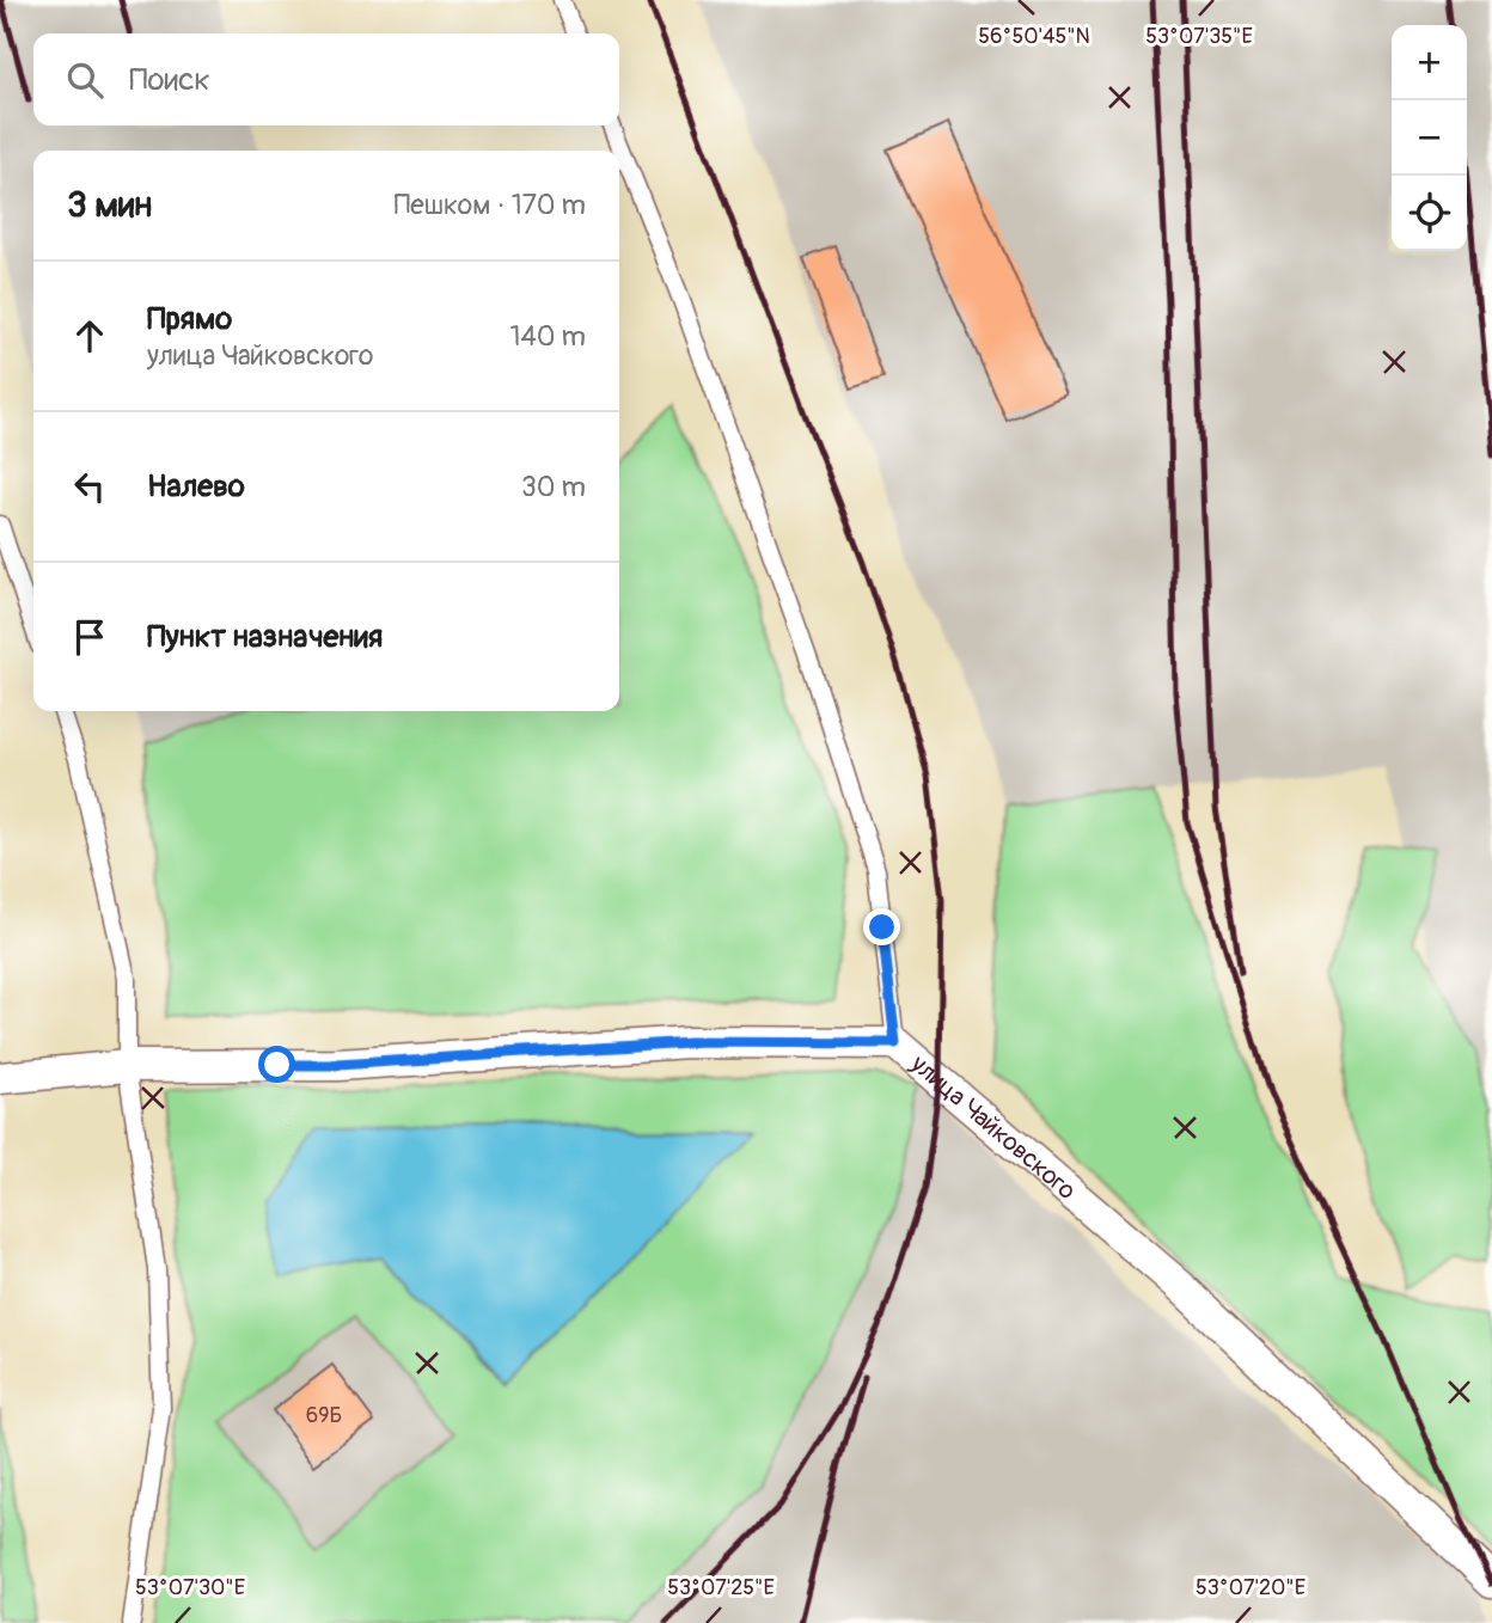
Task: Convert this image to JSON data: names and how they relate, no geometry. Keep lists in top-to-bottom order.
{
  "streets": {
    "street": ["улица Чайковского"]
  },
  "house_numbers": ["69Б"],
  "page": {
    "map_buttons": ["+", "−"],
    "search": "Поиск",
    "heading": ["3 мин", "Пешком · 170 m"],
    "list": [
      ["Прямо", "улица Чайковского", "140 m"],
      ["Налево", "30 m"],
      "Пункт назначения"
    ]
  },
  "coordinates": [
    "56°50'45\"N",
    "53°07'35\"E",
    "53°07'30\"E",
    "53°07'25\"E",
    "53°07'20\"E"
  ]
}
